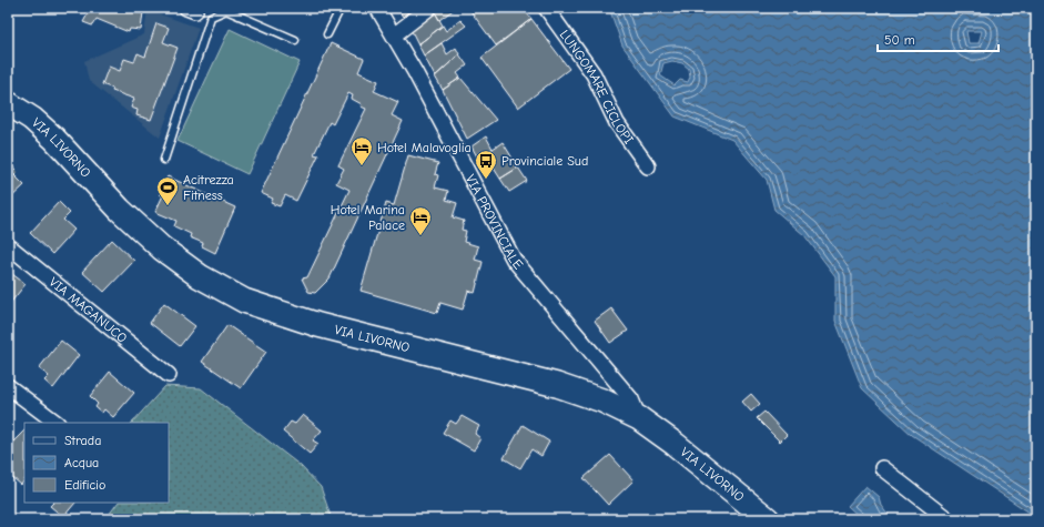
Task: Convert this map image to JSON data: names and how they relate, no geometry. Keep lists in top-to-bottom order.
{
  "streets": {
    "main road": ["VIA LIVORNO"],
    "street": ["LUNGOMARE CICLOPI", "VIA PROVINCIALE", "VIA MAGANUCO"]
  },
  "crossings": [
    ["VIA LIVORNO", "VIA PROVINCIALE"]
  ],
  "places": {
    "hotel": ["Hotel Malavoglia", "Hotel Marina Palace"],
    "bus stop": ["Provinciale Sud"],
    "sports": ["Acitrezza Fitness"]
  },
  "legend": ["Strada", "Acqua", "Edificio"],
  "scale_bar": "50 m"
}
